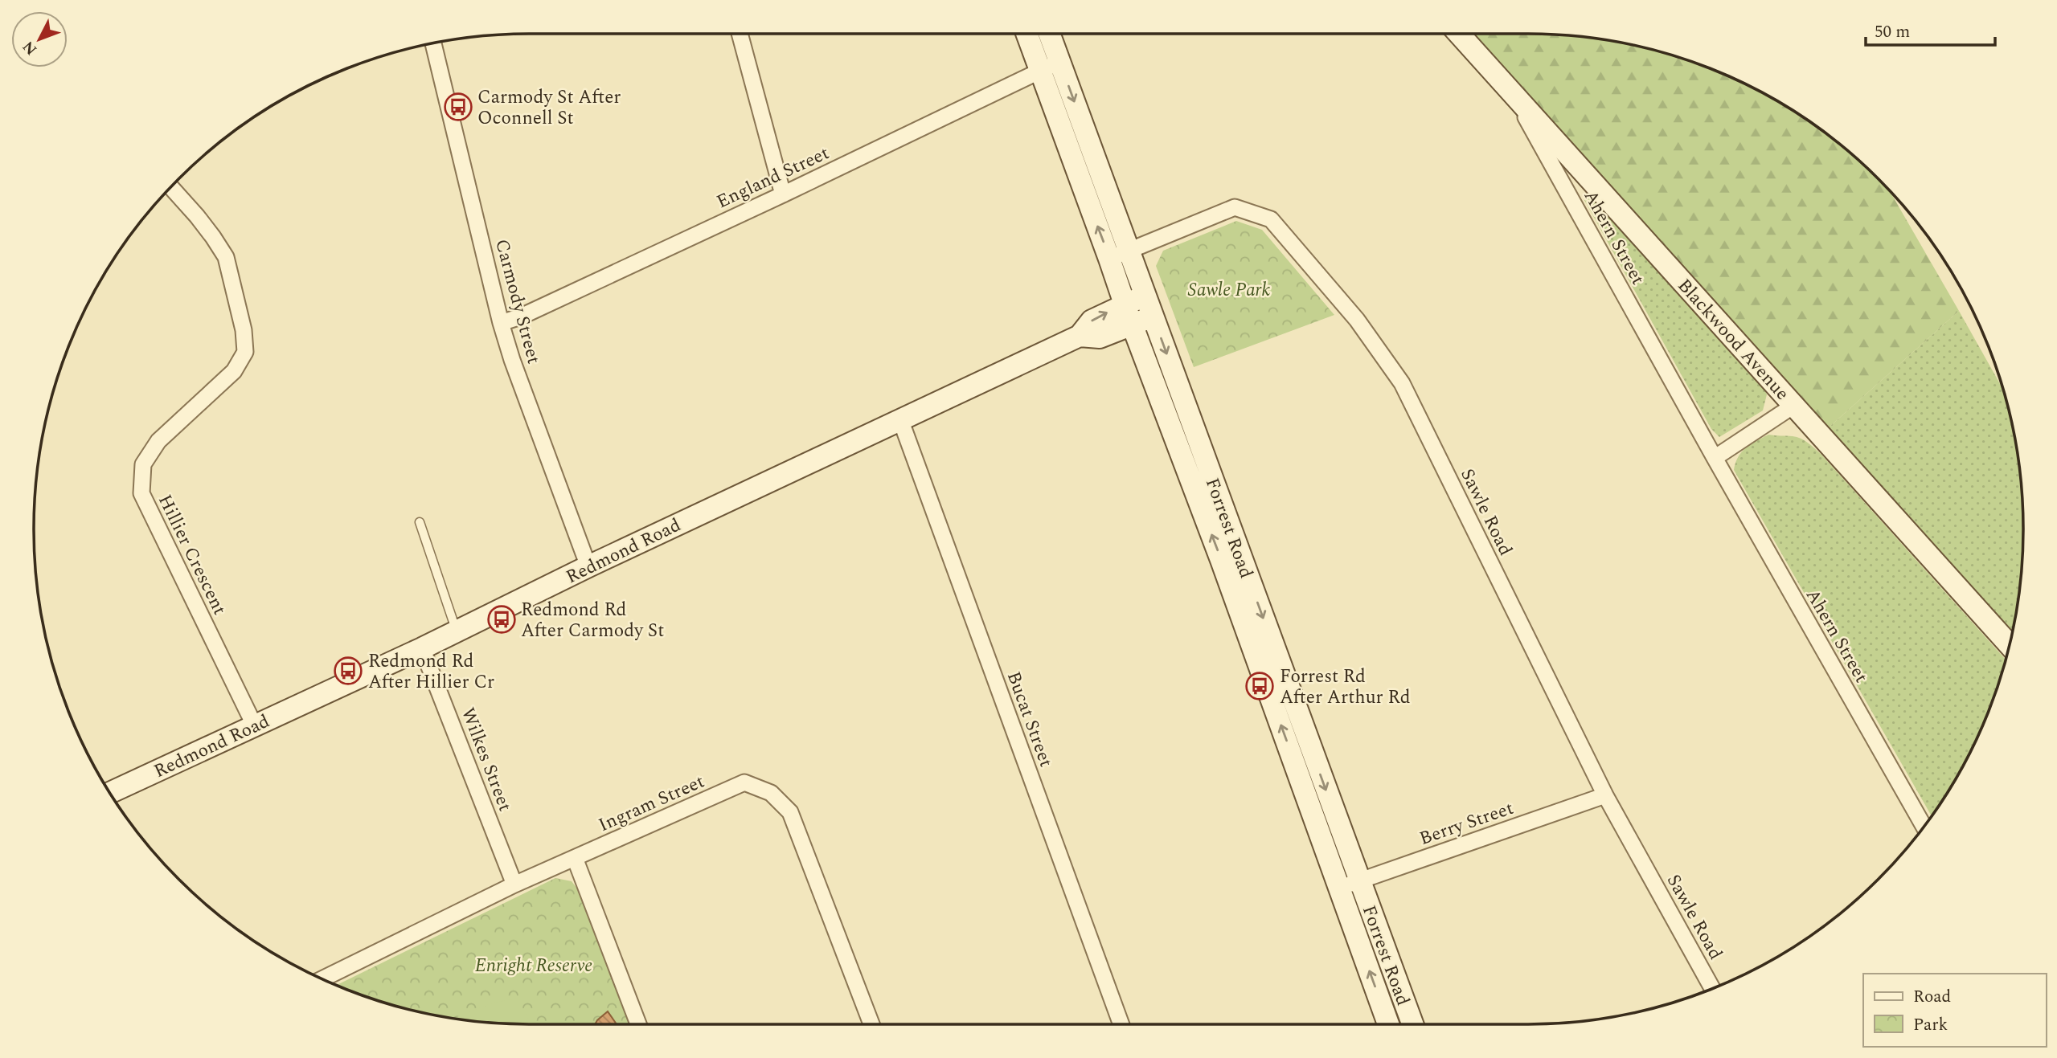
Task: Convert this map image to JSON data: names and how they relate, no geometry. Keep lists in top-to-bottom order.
{
  "streets": {
    "street": [
      "England Street",
      "Ahern Street",
      "Carmody Street",
      "Blackwood Avenue",
      "Sawle Road",
      "Forrest Road",
      "Redmond Road",
      "Hillier Crescent",
      "Bucat Street",
      "Wilkes Street",
      "Ingram Street",
      "Berry Street"
    ]
  },
  "crossings": [
    ["England Street", "Carmody Street"],
    ["England Street", "Forrest Road"],
    ["Ahern Street", "Blackwood Avenue"],
    ["Carmody Street", "Redmond Road"],
    ["Sawle Road", "Forrest Road"],
    ["Sawle Road", "Berry Street"],
    ["Forrest Road", "Redmond Road"],
    ["Forrest Road", "Berry Street"],
    ["Redmond Road", "Hillier Crescent"],
    ["Redmond Road", "Bucat Street"],
    ["Redmond Road", "Wilkes Street"],
    ["Wilkes Street", "Ingram Street"]
  ],
  "parks": ["Sawle Park", "Enright Reserve"],
  "places": {
    "bus stop": [
      "Carmody St After Oconnell St",
      "Redmond Rd After Carmody St",
      "Redmond Rd After Hillier Cr",
      "Forrest Rd After Arthur Rd"
    ]
  },
  "legend": ["Road", "Park"],
  "scale_bar": "50 m",
  "north": "bottom left"
}
